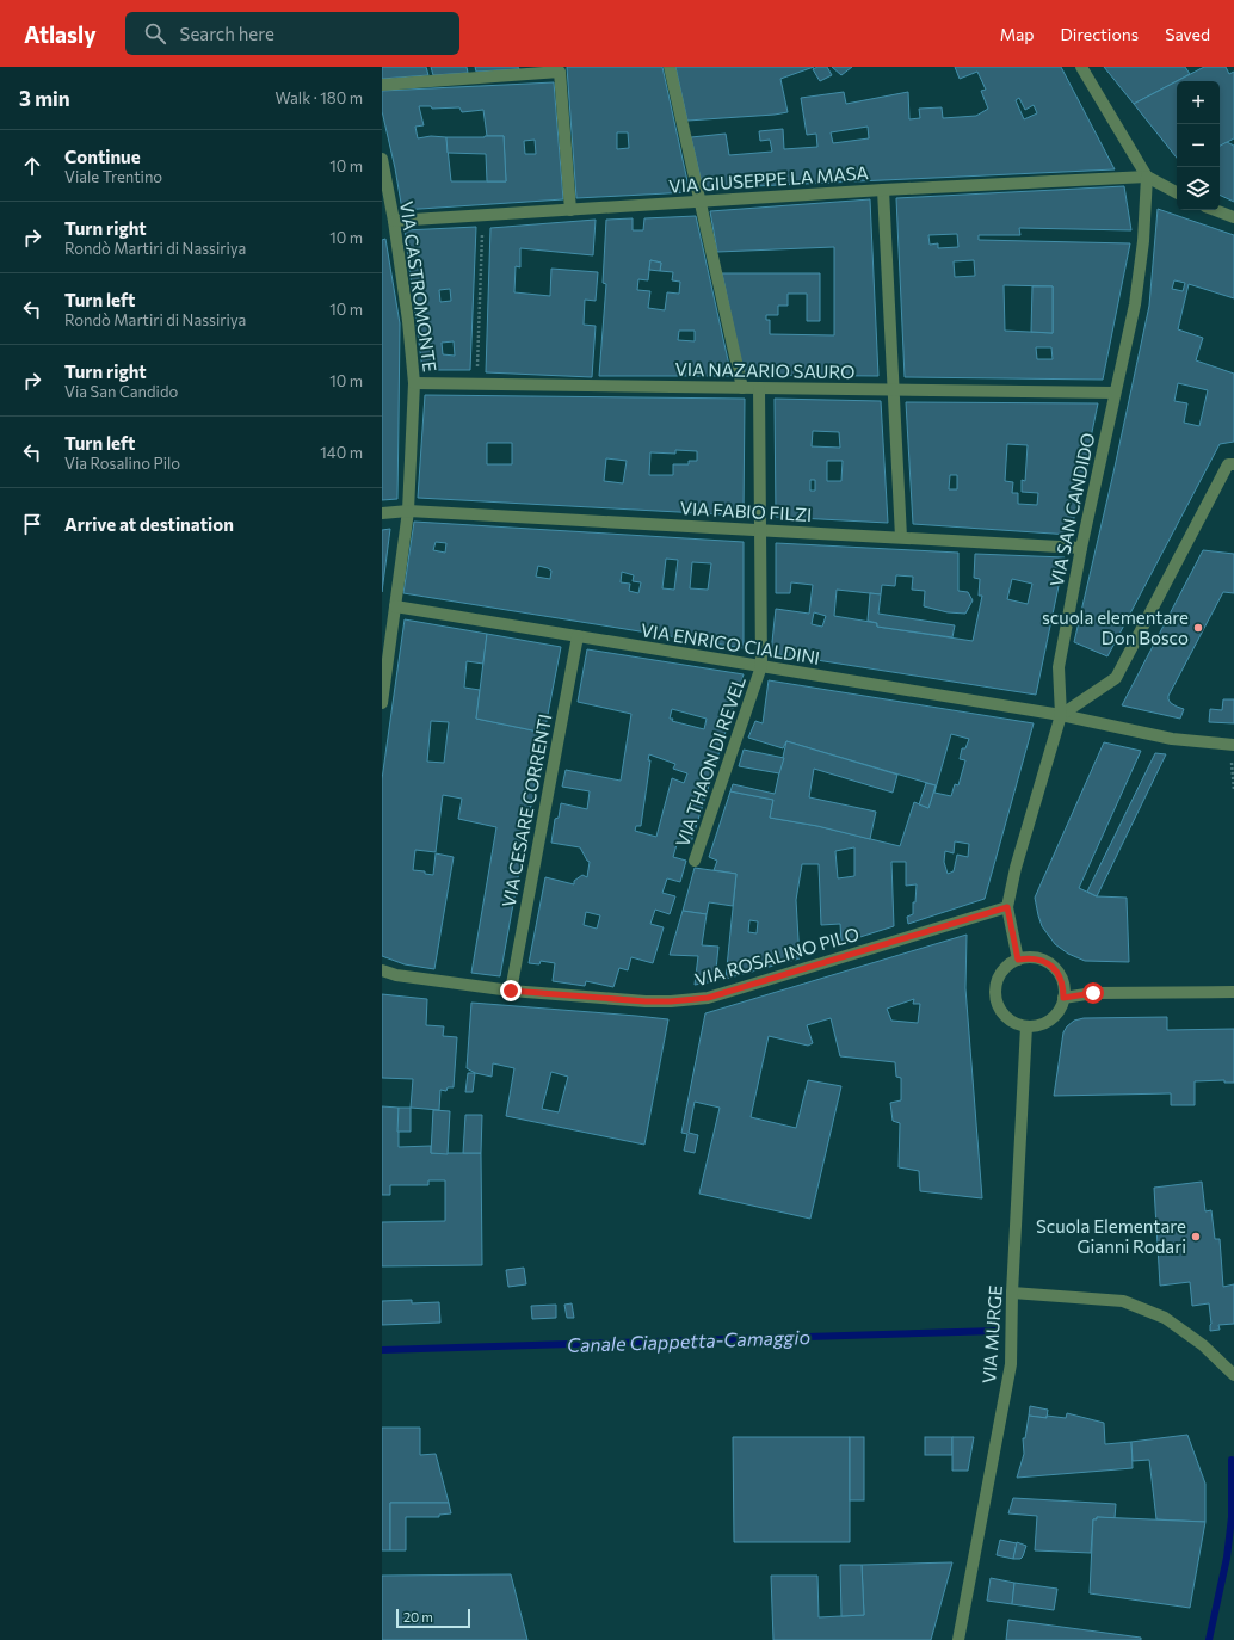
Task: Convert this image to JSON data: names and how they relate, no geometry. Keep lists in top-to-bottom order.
{
  "streets": {
    "street": [
      "VIA GIUSEPPE LA MASA",
      "VIA CASTROMONTE",
      "VIA NAZARIO SAURO",
      "VIA SAN CANDIDO",
      "VIA FABIO FILZI",
      "VIA ENRICO CIALDINI",
      "VIA THAON DI REVEL",
      "VIA CESARE CORRENTI",
      "VIA ROSALINO PILO",
      "VIA MURGE"
    ]
  },
  "crossings": [
    ["VIA GIUSEPPE LA MASA", "VIA CASTROMONTE"],
    ["VIA GIUSEPPE LA MASA", "VIA SAN CANDIDO"],
    ["VIA CASTROMONTE", "VIA NAZARIO SAURO"],
    ["VIA CASTROMONTE", "VIA FABIO FILZI"],
    ["VIA CASTROMONTE", "VIA ENRICO CIALDINI"],
    ["VIA NAZARIO SAURO", "VIA SAN CANDIDO"],
    ["VIA NAZARIO SAURO", "VIA THAON DI REVEL"],
    ["VIA SAN CANDIDO", "VIA FABIO FILZI"],
    ["VIA SAN CANDIDO", "VIA ENRICO CIALDINI"],
    ["VIA SAN CANDIDO", "VIA ROSALINO PILO"],
    ["VIA SAN CANDIDO", "VIA MURGE"],
    ["VIA FABIO FILZI", "VIA THAON DI REVEL"],
    ["VIA ENRICO CIALDINI", "VIA THAON DI REVEL"],
    ["VIA ENRICO CIALDINI", "VIA CESARE CORRENTI"],
    ["VIA CESARE CORRENTI", "VIA ROSALINO PILO"]
  ],
  "water": ["Canale Ciappetta-Camaggio"],
  "places": ["scuola elementare Don Bosco", "Scuola Elementare Gianni Rodari"],
  "scale_bar": "20 m",
  "page": {
    "header": "Atlasly",
    "search": "Search here",
    "nav": ["Map", "Directions", "Saved"],
    "heading": ["3 min", "Walk · 180 m"],
    "map_buttons": ["+", "−"],
    "list": [
      ["Continue", "Viale Trentino", "10 m"],
      ["Turn right", "Rondò Martiri di Nassiriya", "10 m"],
      ["Turn left", "Rondò Martiri di Nassiriya", "10 m"],
      ["Turn right", "Via San Candido", "10 m"],
      ["Turn left", "Via Rosalino Pilo", "140 m"],
      "Arrive at destination"
    ],
    "scale": "20 m"
  }
}
